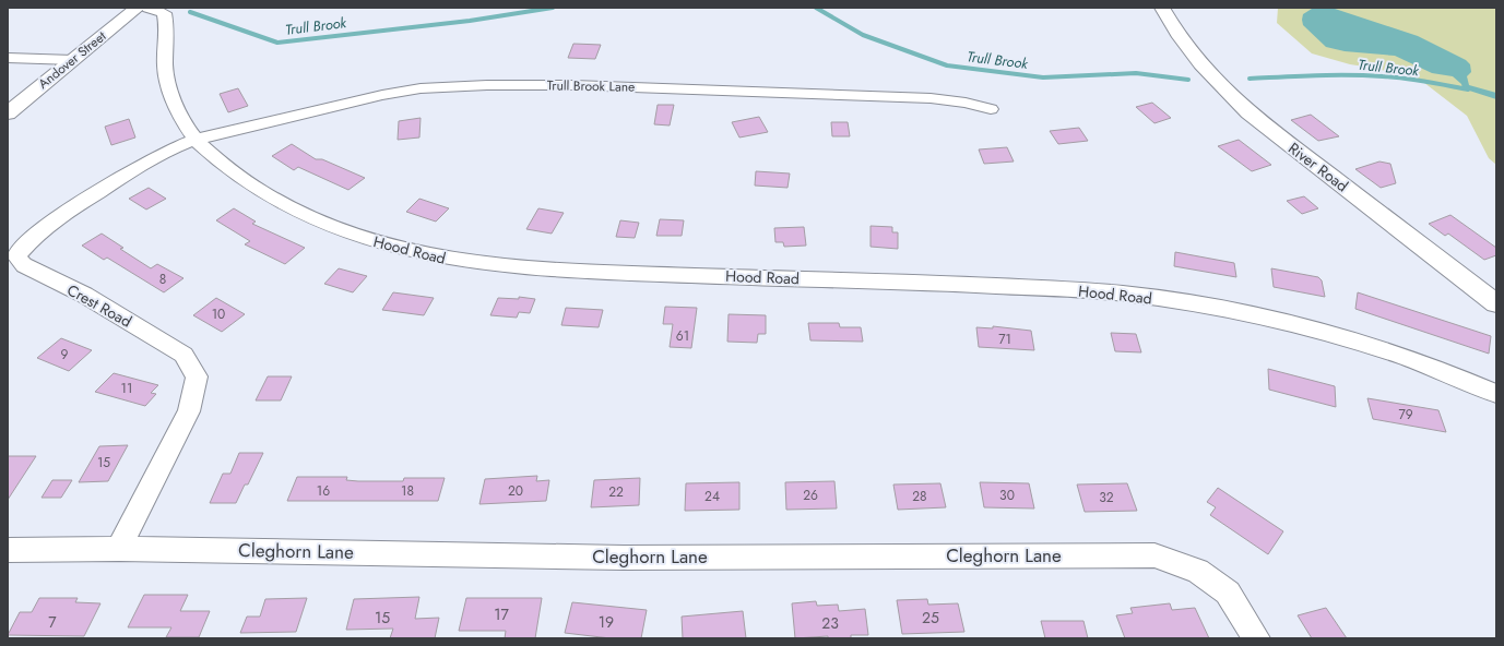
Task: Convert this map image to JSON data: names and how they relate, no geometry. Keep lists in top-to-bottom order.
{
  "streets": {
    "main road": ["Andover Street", "River Road"],
    "street": [
      "Trull Brook Lane",
      "Hood Road",
      "Crest Road",
      "Cleghorn Lane"
    ]
  },
  "crossings": [
    ["Trull Brook Lane", "Hood Road"],
    ["Trull Brook Lane", "Crest Road"],
    ["Hood Road", "Crest Road"],
    ["Crest Road", "Cleghorn Lane"]
  ],
  "water": ["Trull Brook"],
  "house_numbers": [
    "8",
    "10",
    "61",
    "71",
    "9",
    "11",
    "79",
    "15",
    "16",
    "18",
    "20",
    "22",
    "26",
    "30",
    "24",
    "28",
    "32",
    "17",
    "15",
    "25",
    "7",
    "19",
    "23"
  ]
}
